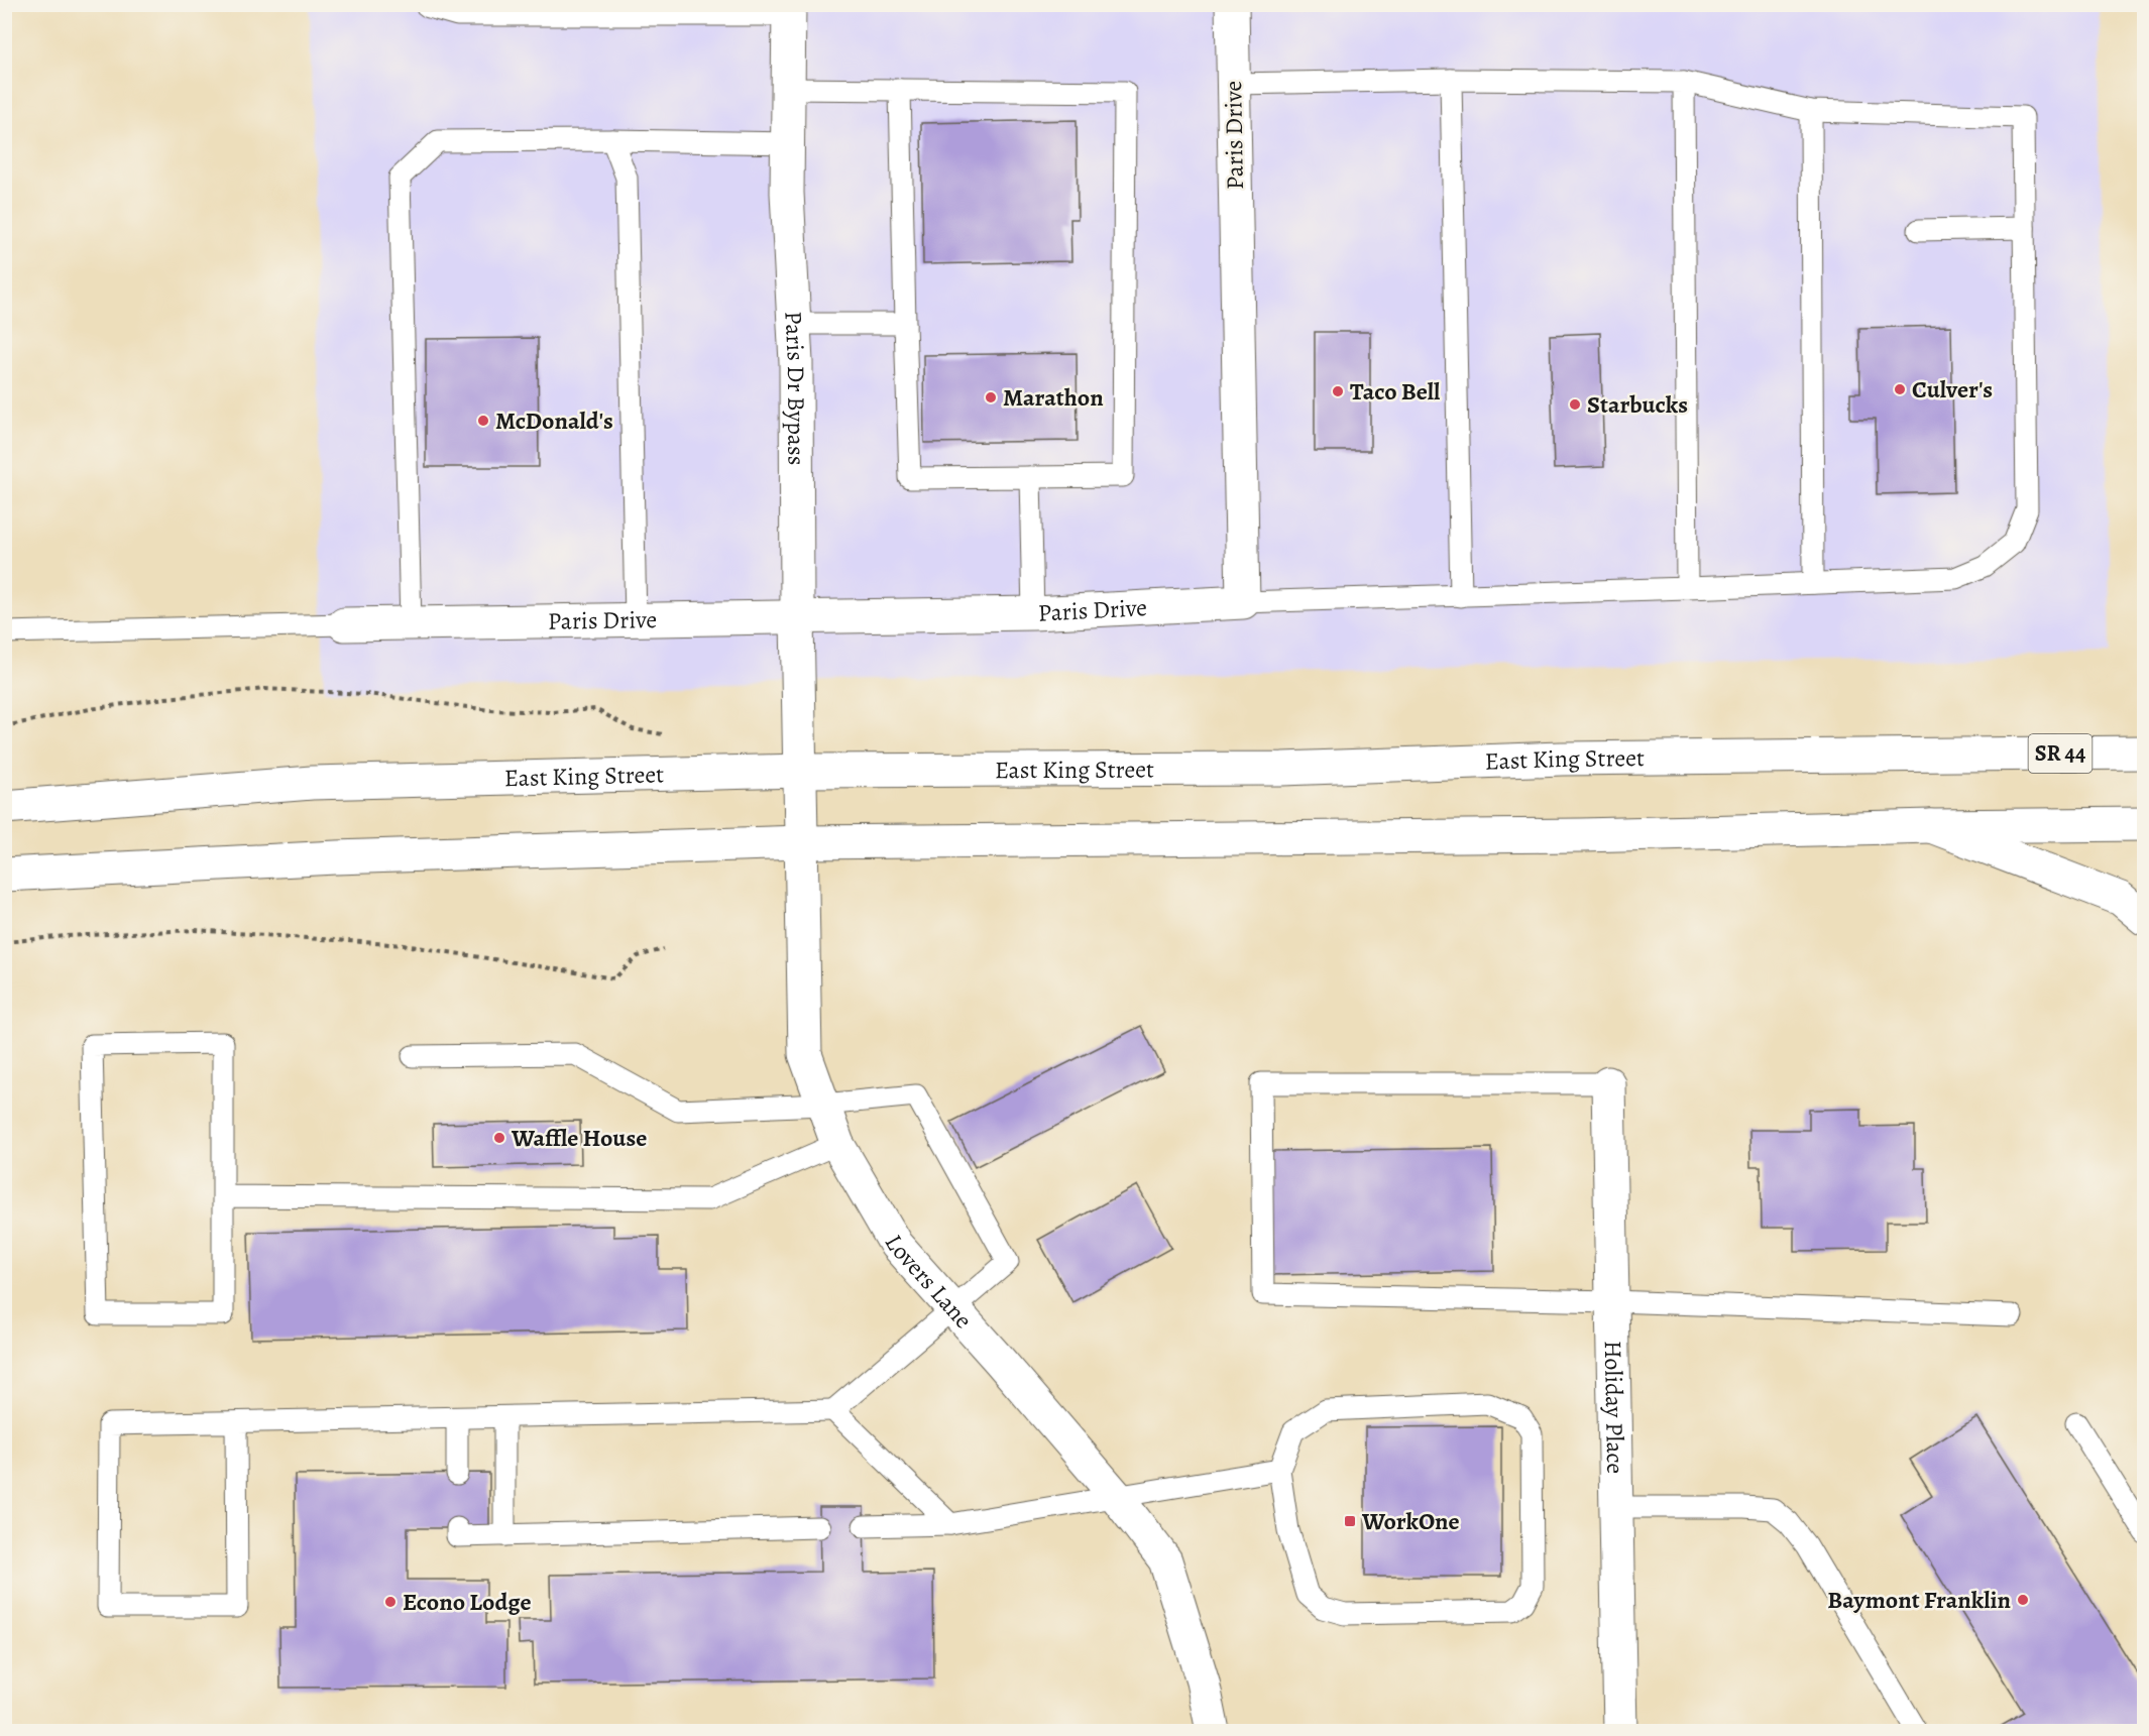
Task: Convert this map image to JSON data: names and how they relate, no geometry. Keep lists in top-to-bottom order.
{
  "streets": {
    "main road": [
      "Paris Drive",
      "Paris Dr Bypass",
      "SR 44",
      "East King Street",
      "Lovers Lane",
      "Holiday Place"
    ]
  },
  "crossings": [
    ["Paris Drive", "Paris Dr Bypass"],
    ["Paris Dr Bypass", "East King Street"],
    ["Paris Dr Bypass", "Lovers Lane"],
    ["East King Street", "Lovers Lane"]
  ],
  "places": {
    "other": [
      "Culver's",
      "Taco Bell",
      "Marathon",
      "Starbucks",
      "McDonald's",
      "Waffle House",
      "Baymont Franklin",
      "Econo Lodge"
    ],
    "transit": ["WorkOne"]
  }
}
